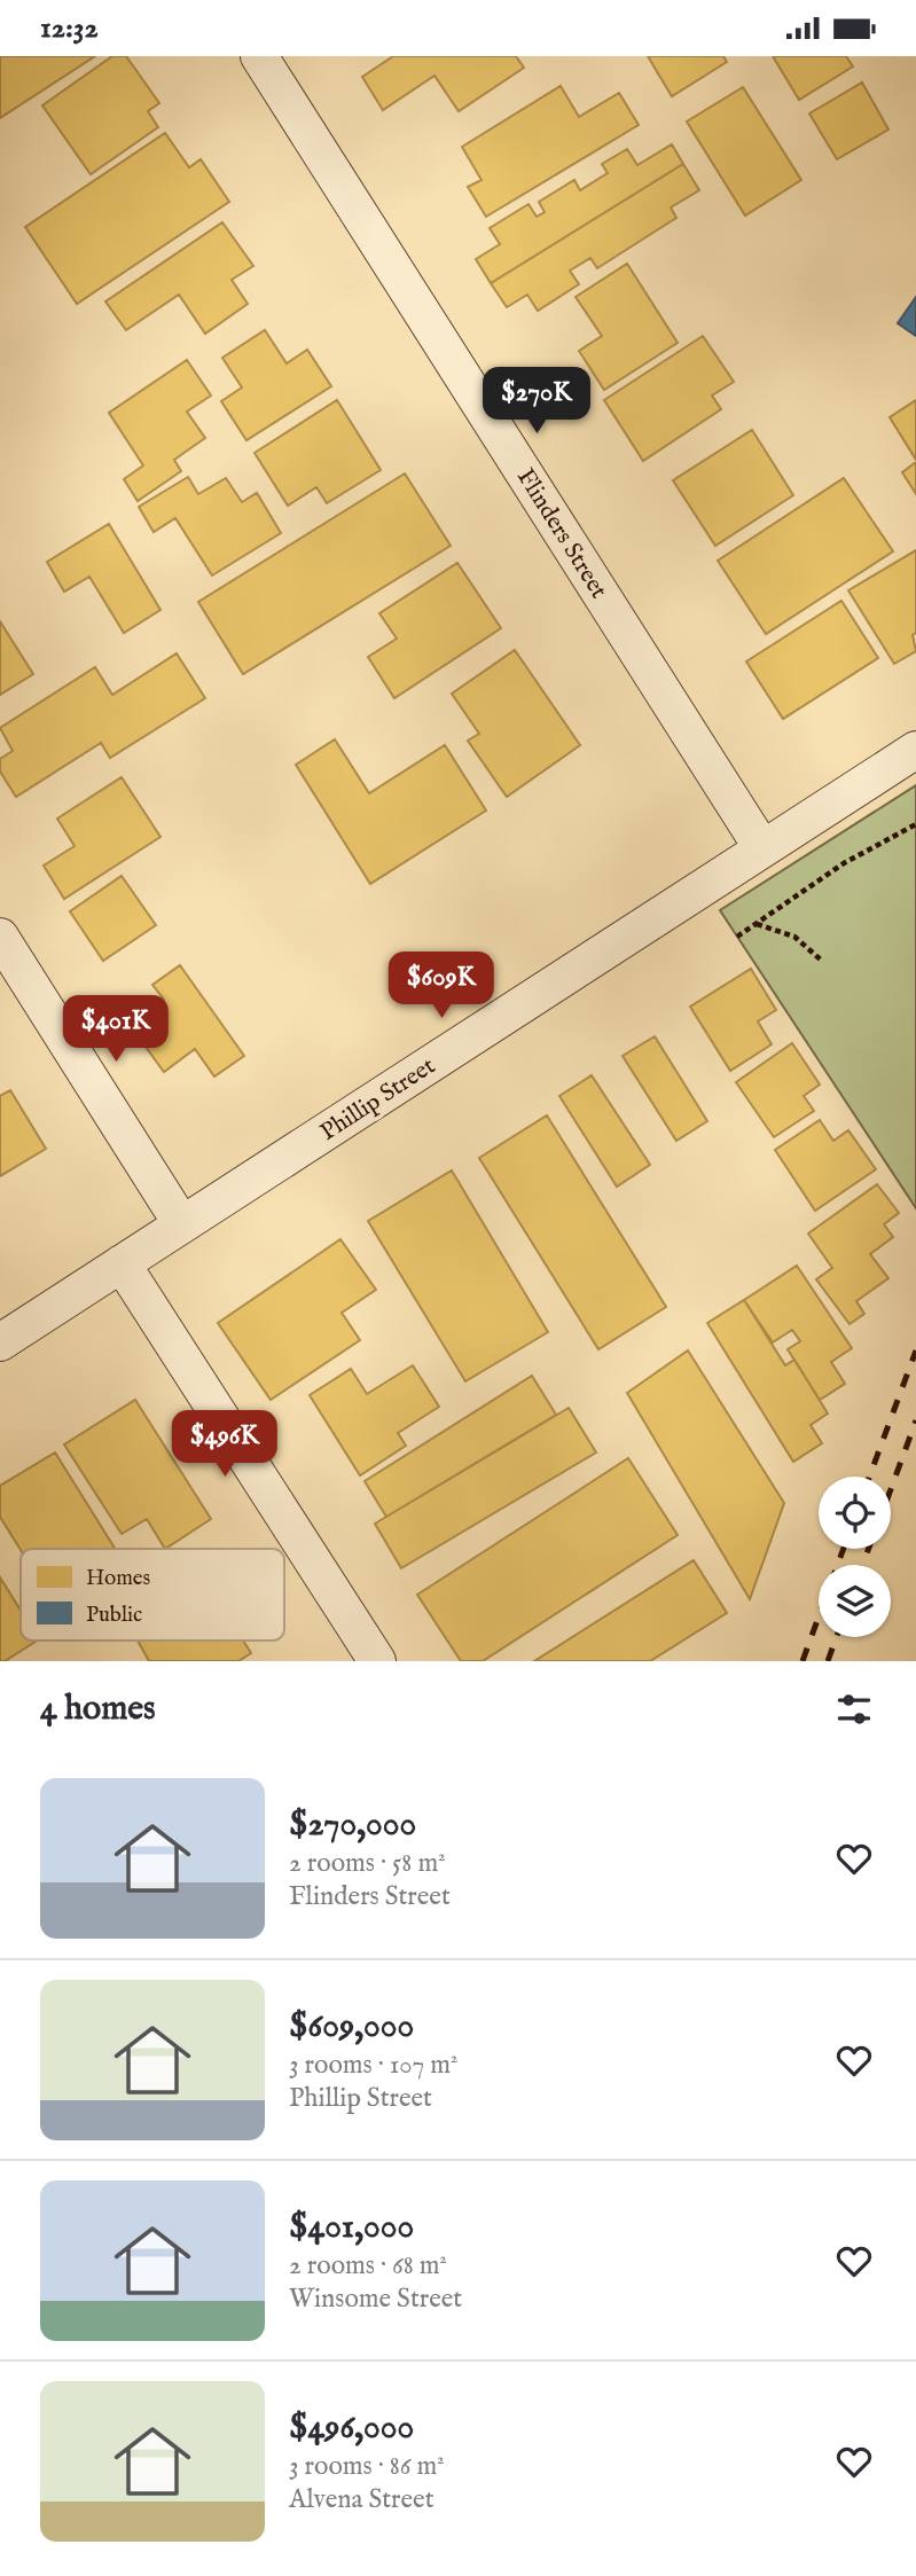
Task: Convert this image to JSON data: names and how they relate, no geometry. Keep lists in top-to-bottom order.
{
  "streets": {
    "street": ["Flinders Street", "Phillip Street"]
  },
  "crossings": [
    ["Flinders Street", "Phillip Street"]
  ],
  "legend": ["Homes", "Public"],
  "page": {
    "status": "12:32",
    "price": [
      "$270K",
      "$609K",
      "$401K",
      "$496K"
    ],
    "heading": "4 homes",
    "list": [
      {
        "name": "$270,000",
        "note": "2 rooms · 58 m² · Flinders Street"
      },
      {
        "name": "$609,000",
        "note": "3 rooms · 107 m² · Phillip Street"
      },
      {
        "name": "$401,000",
        "note": "2 rooms · 68 m² · Winsome Street"
      },
      {
        "name": "$496,000",
        "note": "3 rooms · 86 m² · Alvena Street"
      }
    ]
  }
}
